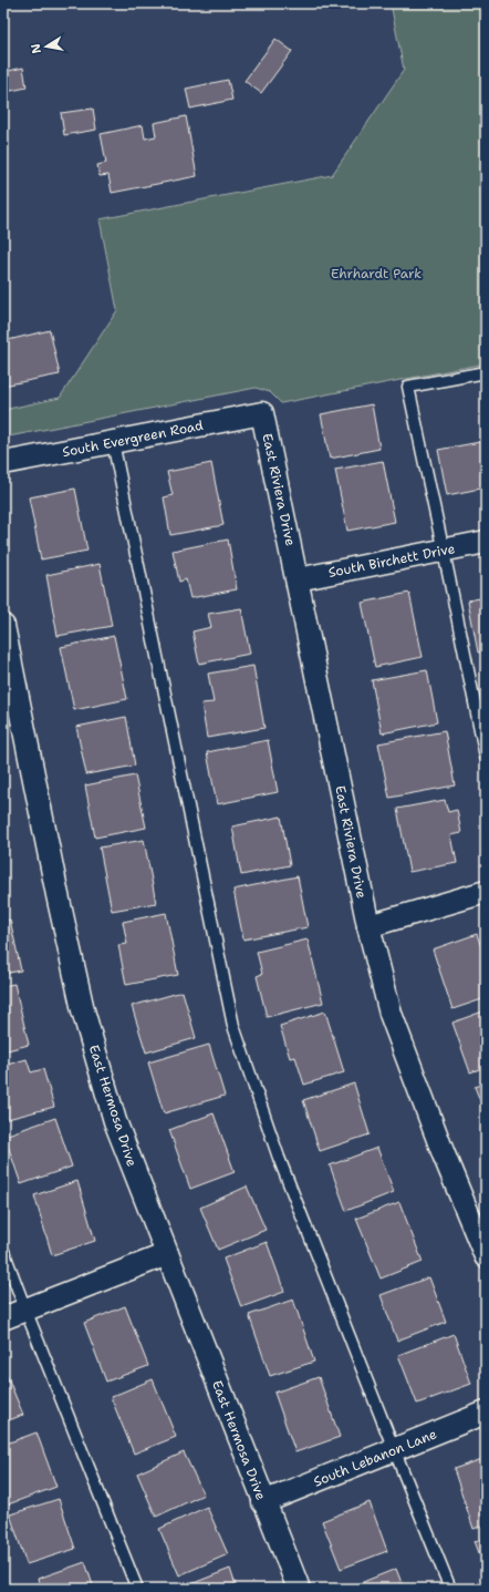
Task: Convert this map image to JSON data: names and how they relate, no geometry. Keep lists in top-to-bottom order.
{
  "streets": {
    "street": [
      "South Evergreen Road",
      "East Riviera Drive",
      "South Birchett Drive",
      "East Hermosa Drive",
      "South Lebanon Lane"
    ]
  },
  "crossings": [
    ["South Evergreen Road", "East Riviera Drive"],
    ["East Riviera Drive", "South Birchett Drive"],
    ["East Hermosa Drive", "South Lebanon Lane"]
  ],
  "parks": ["Ehrhardt Park"],
  "north": "left"
}
